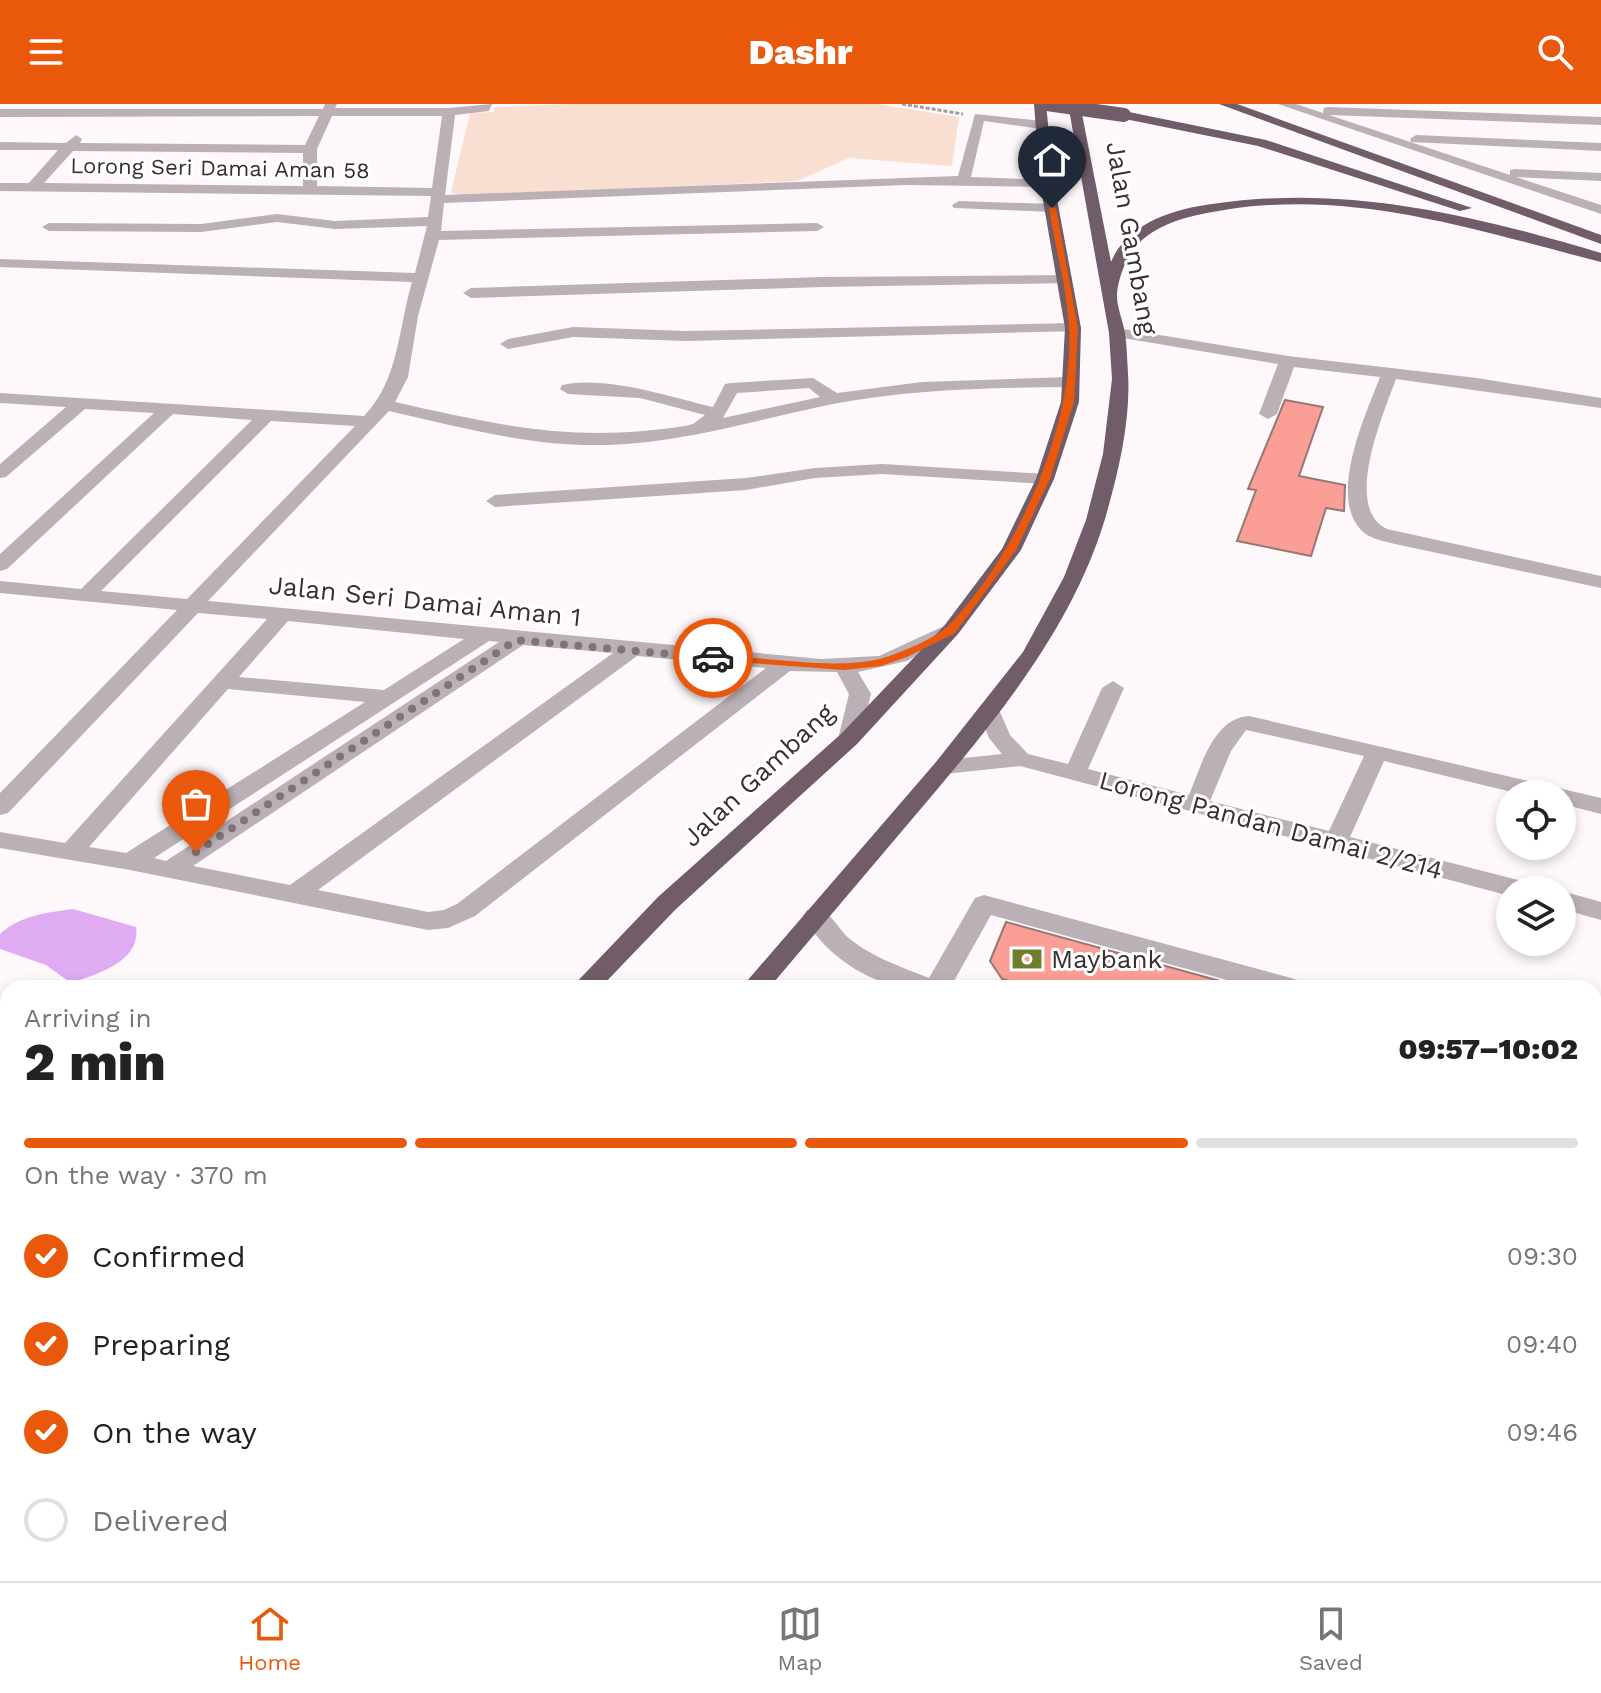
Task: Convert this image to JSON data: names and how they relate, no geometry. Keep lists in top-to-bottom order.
{
  "streets": {
    "highway": ["Jalan Gambang"],
    "street": ["Lorong Seri Damai Aman 58", "Jalan Seri Damai Aman 1", "Lorong Pandan Damai 2/214"]
  },
  "crossings": [
    ["Lorong Seri Damai Aman 58", "Jalan Gambang"],
    ["Jalan Gambang", "Jalan Seri Damai Aman 1"],
    ["Jalan Gambang", "Lorong Pandan Damai 2/214"]
  ],
  "places": {
    "bank": ["Maybank"]
  },
  "page": {
    "header": "Dashr",
    "heading": ["2 min", "Arriving in", "09:57–10:02"],
    "bar": "On the way · 370 m",
    "list": [
      ["Confirmed", "09:30"],
      ["Preparing", "09:40"],
      ["On the way", "09:46"],
      "Delivered"
    ],
    "tabs": ["Home", "Map", "Saved"]
  }
}
